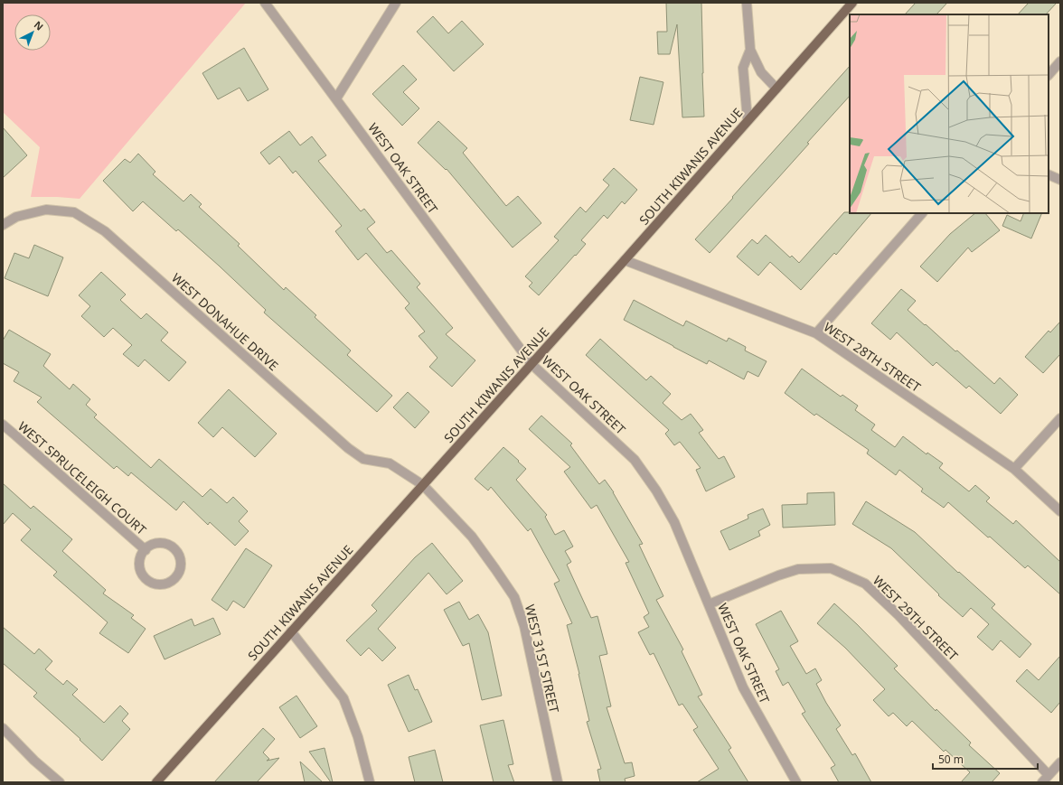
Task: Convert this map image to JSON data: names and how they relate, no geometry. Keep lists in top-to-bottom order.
{
  "streets": {
    "main road": ["SOUTH KIWANIS AVENUE"],
    "street": [
      "WEST OAK STREET",
      "WEST DONAHUE DRIVE",
      "WEST 28TH STREET",
      "WEST SPRUCELEIGH COURT",
      "WEST 29TH STREET",
      "WEST 31ST STREET"
    ]
  },
  "crossings": [
    ["SOUTH KIWANIS AVENUE", "WEST OAK STREET"],
    ["SOUTH KIWANIS AVENUE", "WEST DONAHUE DRIVE"],
    ["SOUTH KIWANIS AVENUE", "WEST 28TH STREET"],
    ["SOUTH KIWANIS AVENUE", "WEST 31ST STREET"],
    ["WEST OAK STREET", "WEST 29TH STREET"],
    ["WEST DONAHUE DRIVE", "WEST 31ST STREET"]
  ],
  "scale_bar": "50 m",
  "north": "top right"
}
